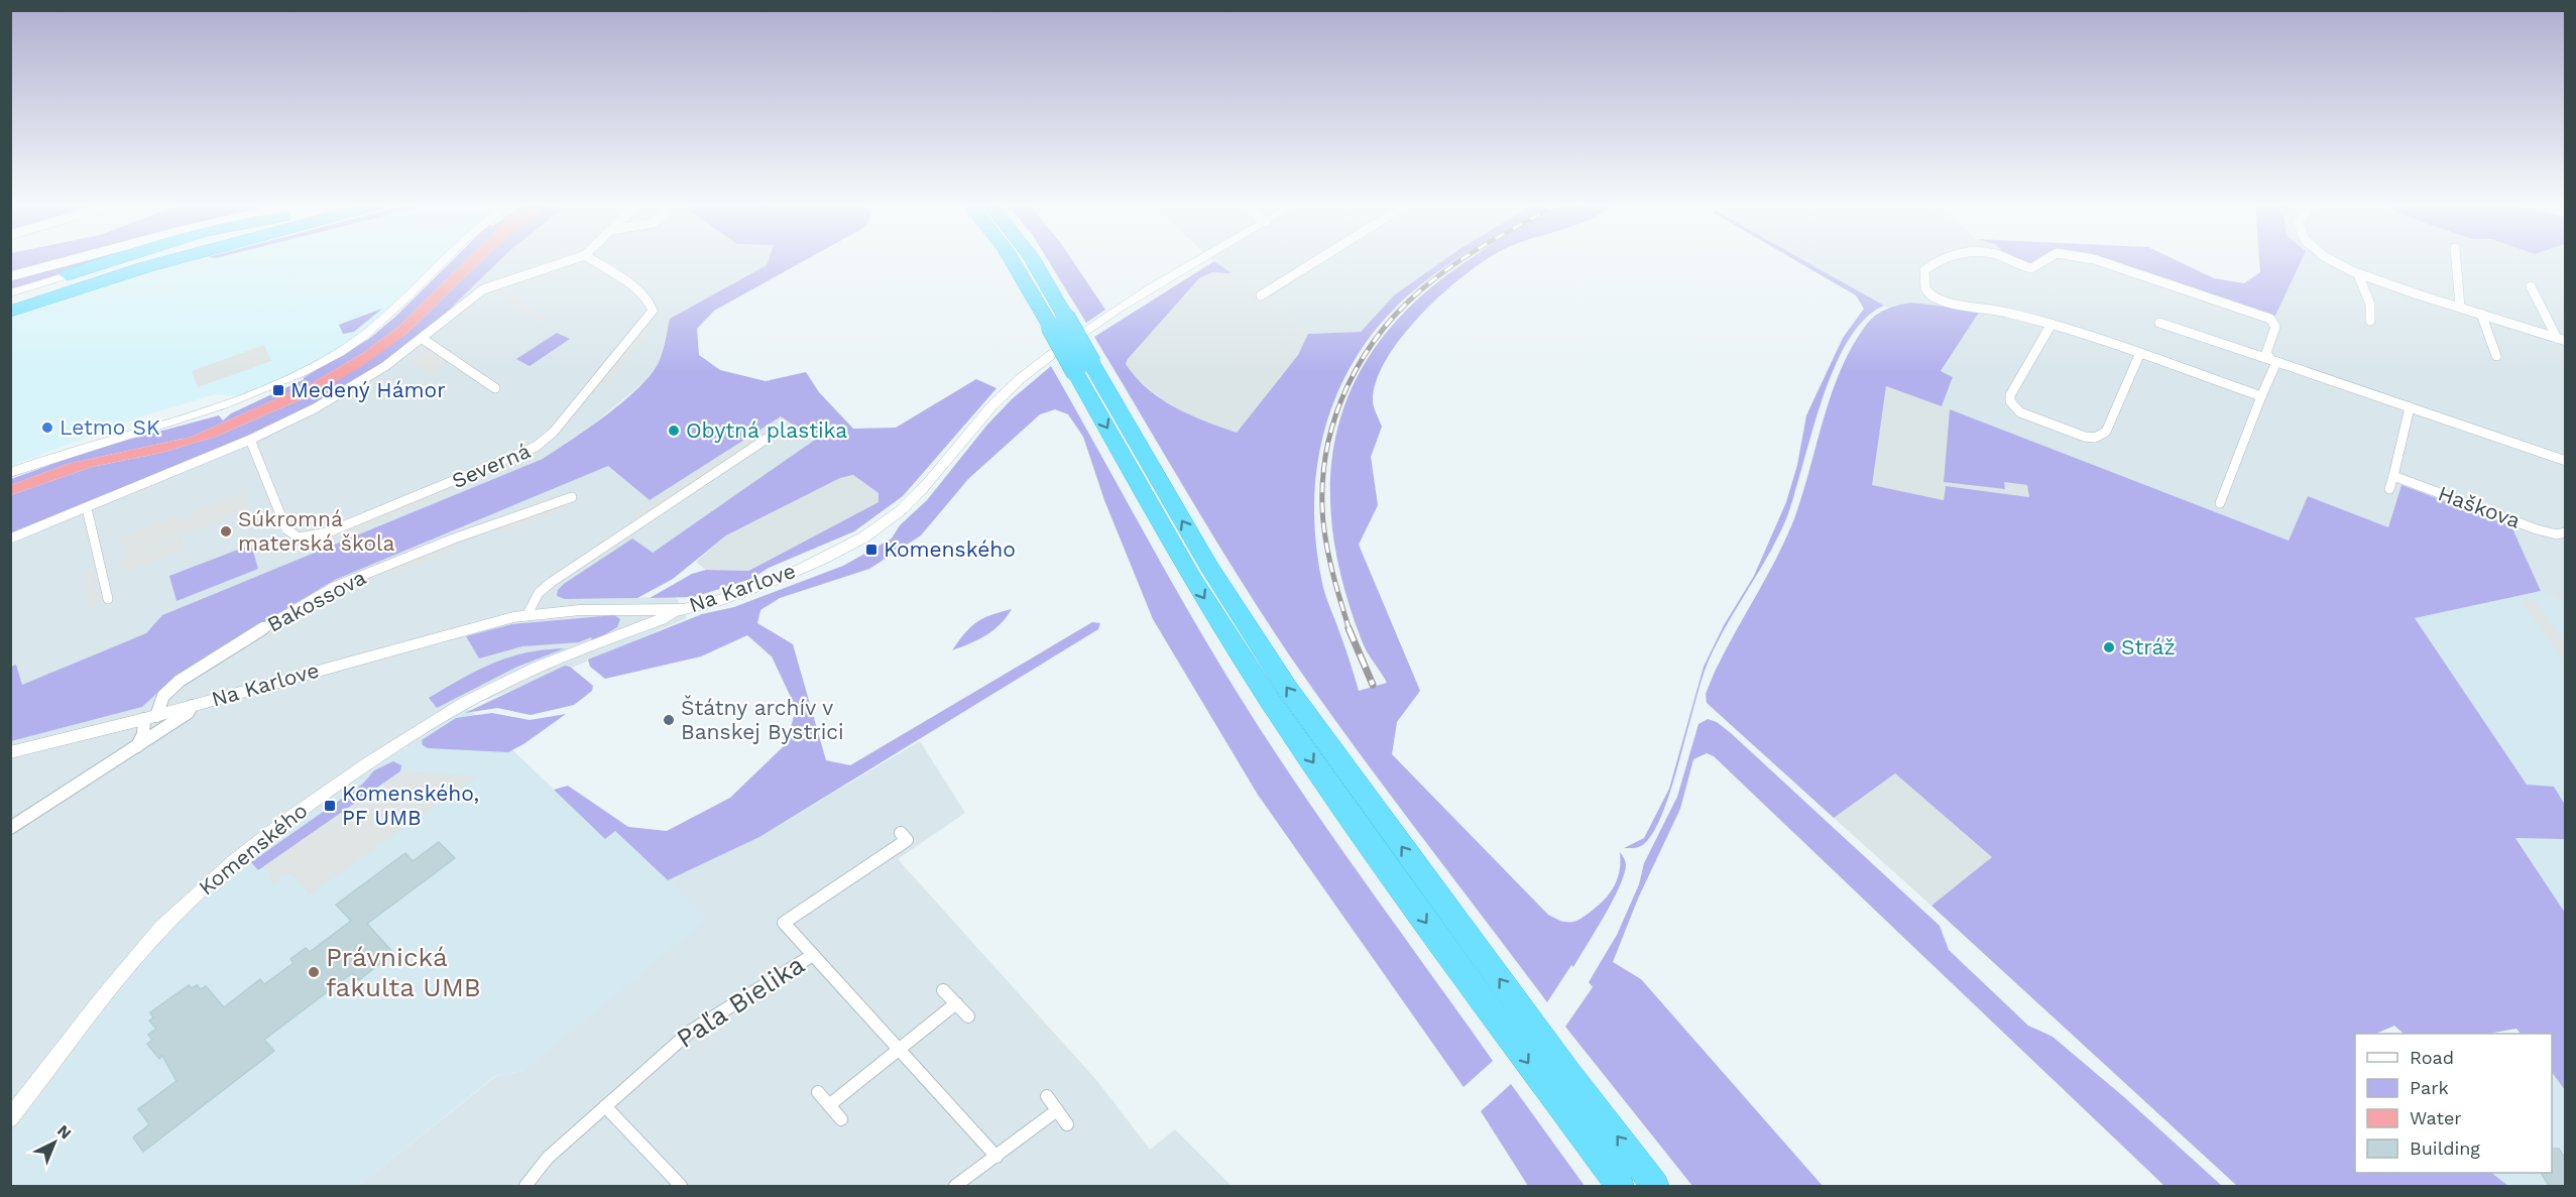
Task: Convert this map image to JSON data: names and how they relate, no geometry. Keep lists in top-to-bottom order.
{
  "streets": {
    "street": [
      "Severná",
      "Haškova",
      "Na Karlove",
      "Bakossova",
      "Komenského",
      "Paľa Bielika"
    ]
  },
  "crossings": [
    ["Na Karlove", "Bakossova"],
    ["Na Karlove", "Komenského"]
  ],
  "places": {
    "transit": ["Medený Hámor", "Komenského", "Komenského, PF UMB"],
    "other": [
      "Letmo SK",
      "Obytná plastika",
      "Súkromná materská škola",
      "Stráž",
      "Štátny archív v Banskej Bystrici",
      "Právnická fakulta UMB"
    ]
  },
  "legend": [
    "Road",
    "Park",
    "Water",
    "Building"
  ],
  "north": "top right"
}
